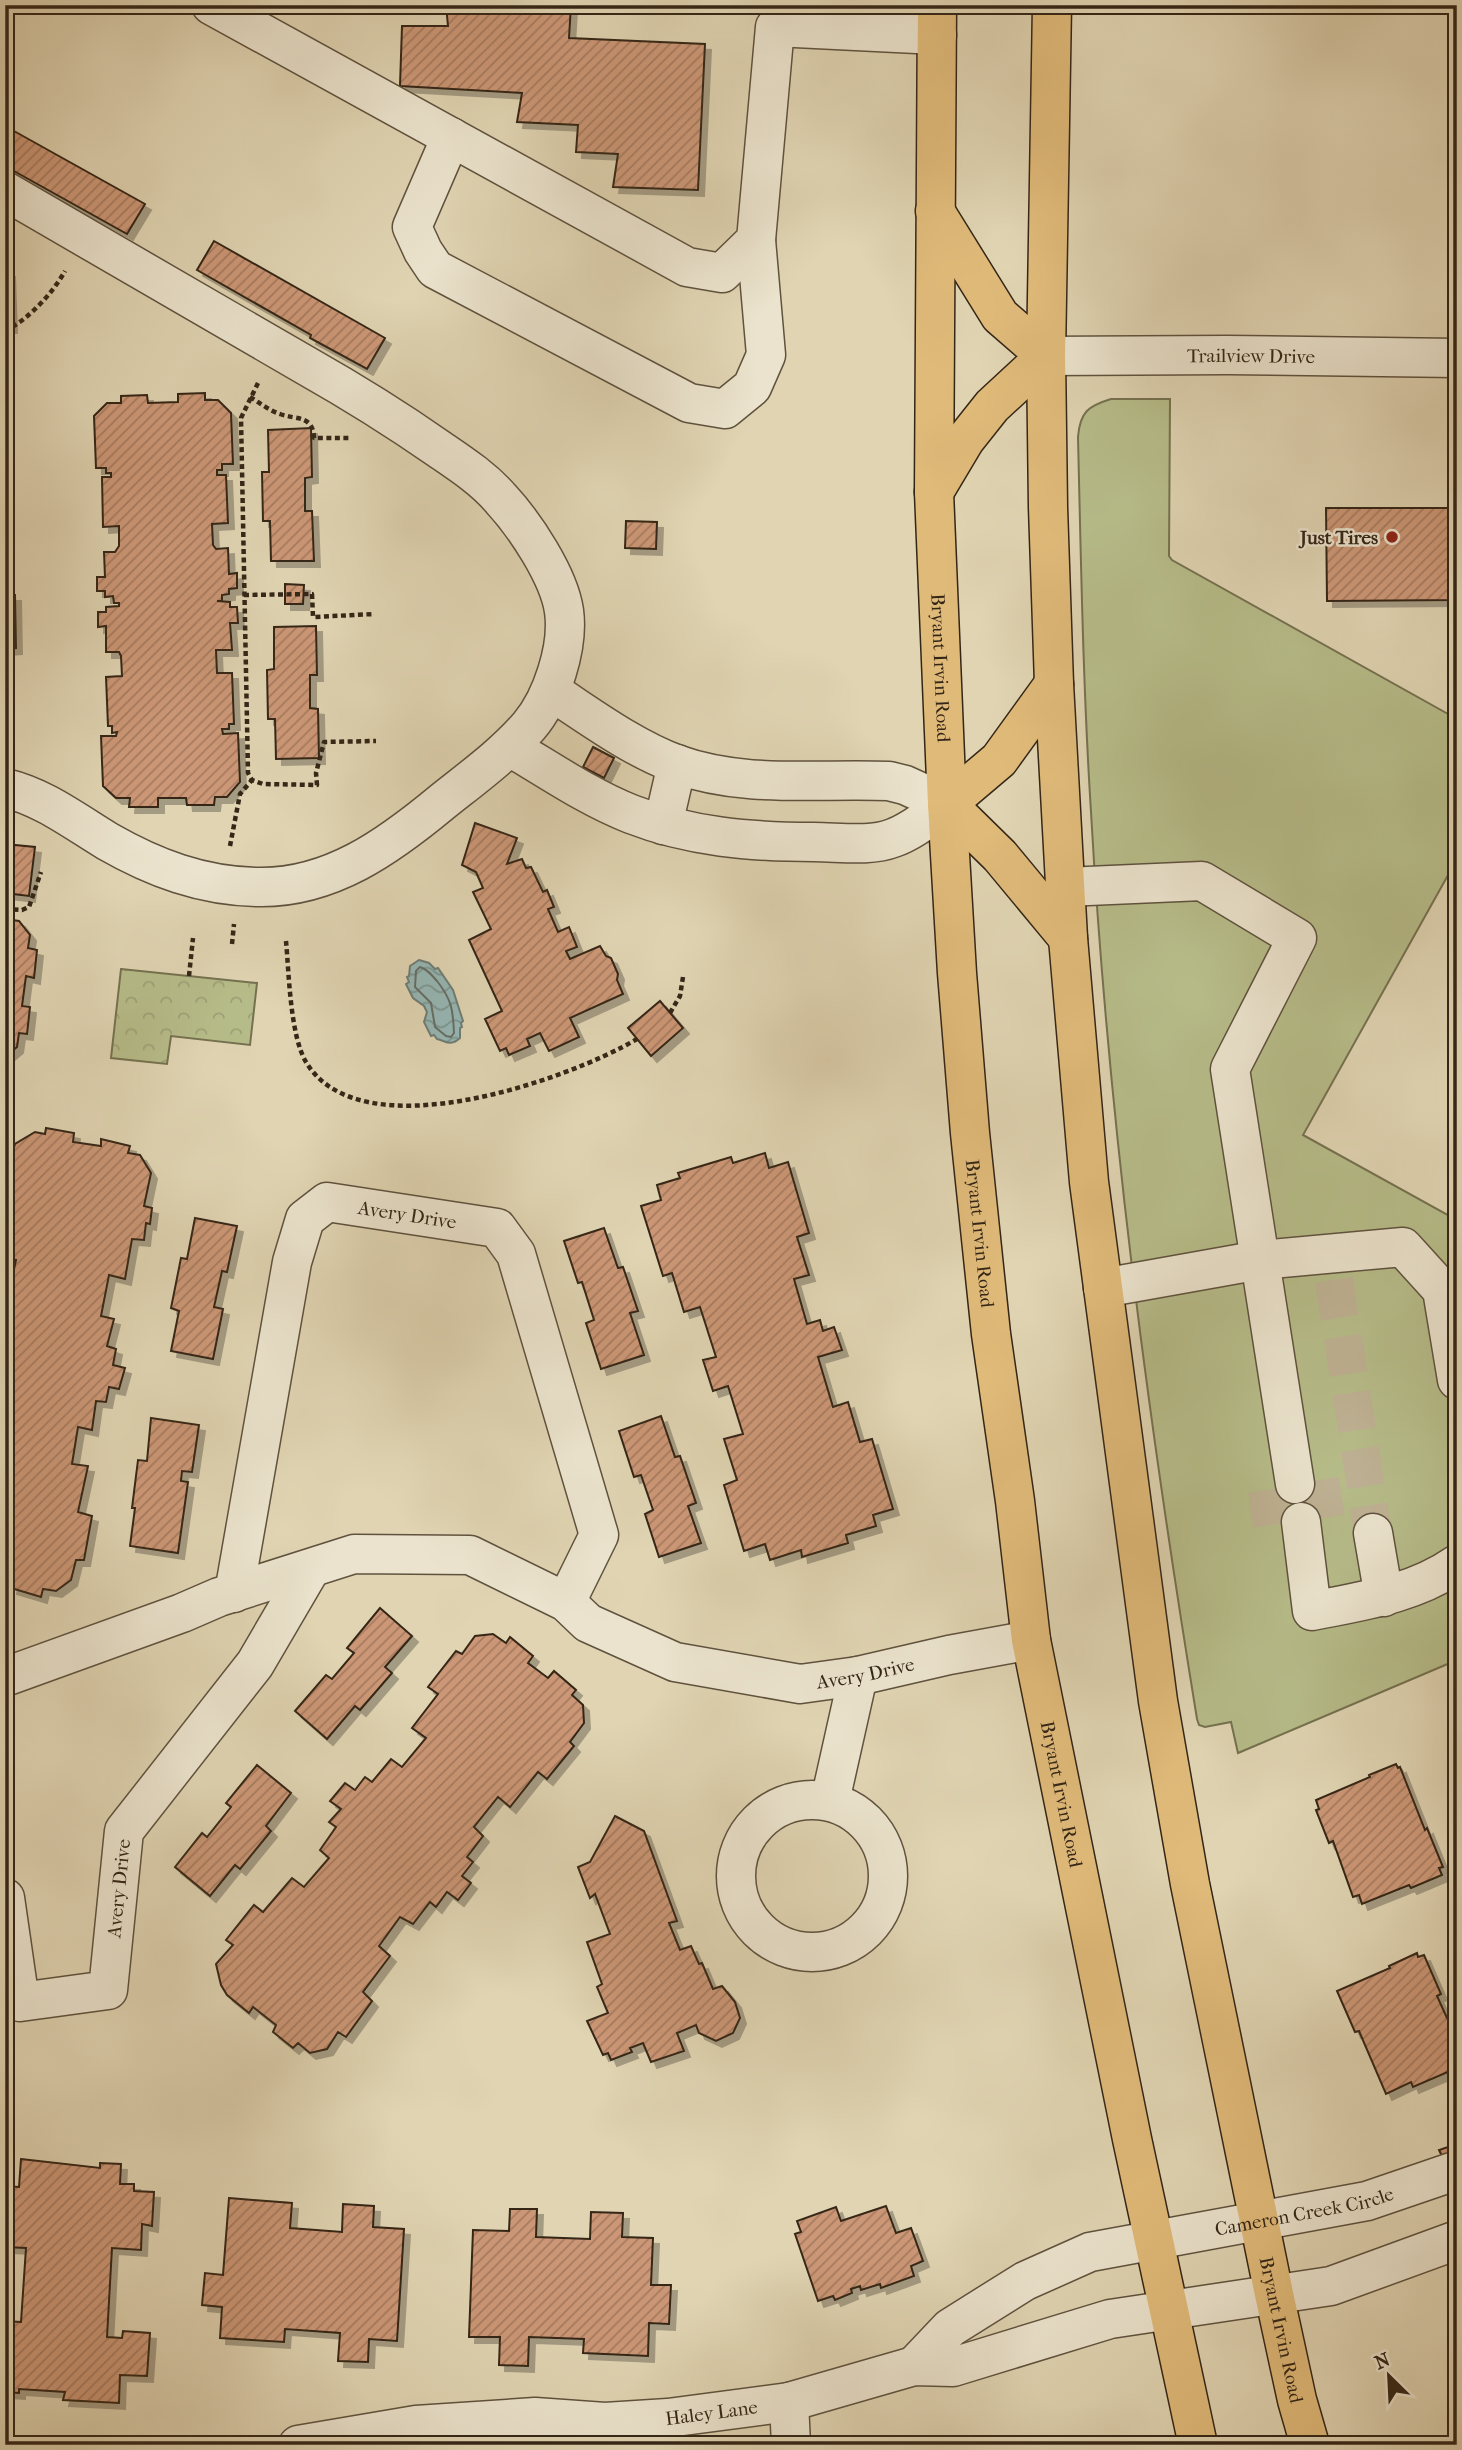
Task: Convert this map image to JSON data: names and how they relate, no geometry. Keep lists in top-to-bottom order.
{
  "streets": {
    "main road": ["Bryant Irvin Road"],
    "street": [
      "Trailview Drive",
      "Avery Drive",
      "Cameron Creek Circle",
      "Haley Lane"
    ]
  },
  "crossings": [
    ["Trailview Drive", "Bryant Irvin Road"],
    ["Bryant Irvin Road", "Avery Drive"],
    ["Bryant Irvin Road", "Cameron Creek Circle"],
    ["Bryant Irvin Road", "Haley Lane"],
    ["Cameron Creek Circle", "Haley Lane"]
  ],
  "places": ["Just Tires"],
  "north": "top left"
}
